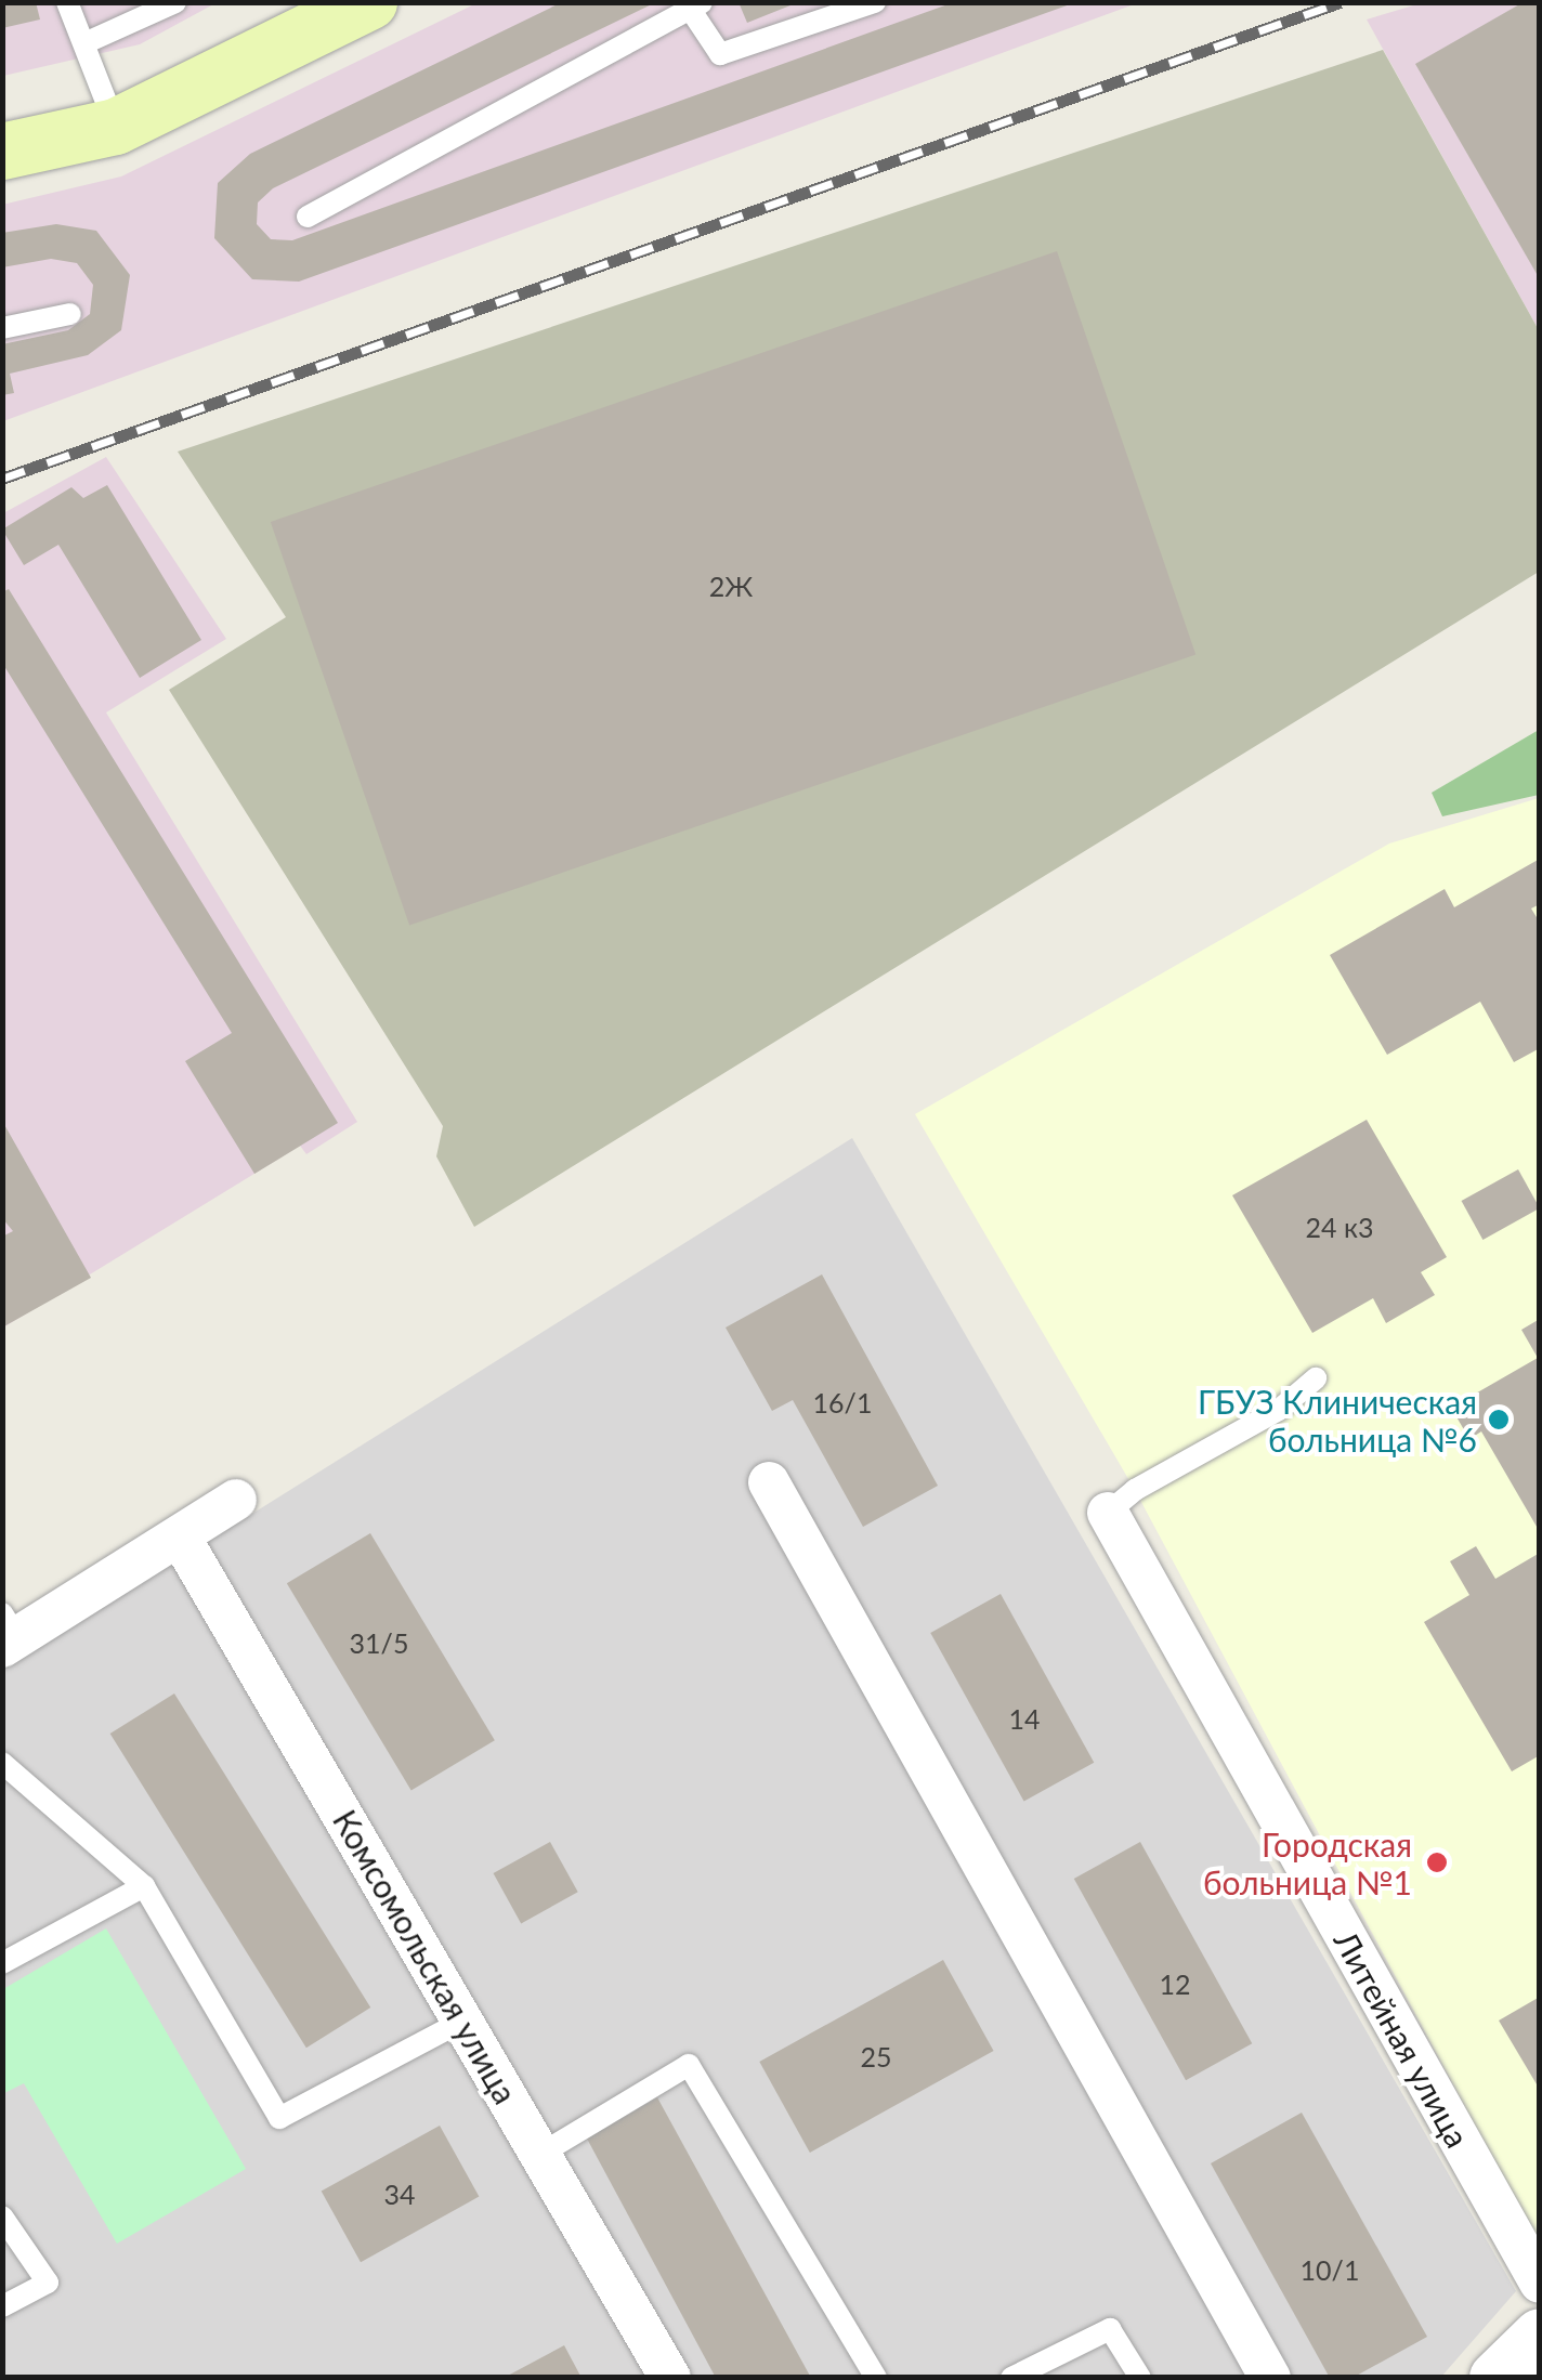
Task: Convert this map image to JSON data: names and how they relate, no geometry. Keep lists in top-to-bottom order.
{
  "streets": {
    "street": ["Комсомольская улица", "Литейная улица"]
  },
  "places": ["ГБУЗ Клиническая больница №6", "Городская больница №1"],
  "house_numbers": [
    "2Ж",
    "24 к3",
    "16/1",
    "31/5",
    "14",
    "12",
    "25",
    "34",
    "10/1"
  ]
}
